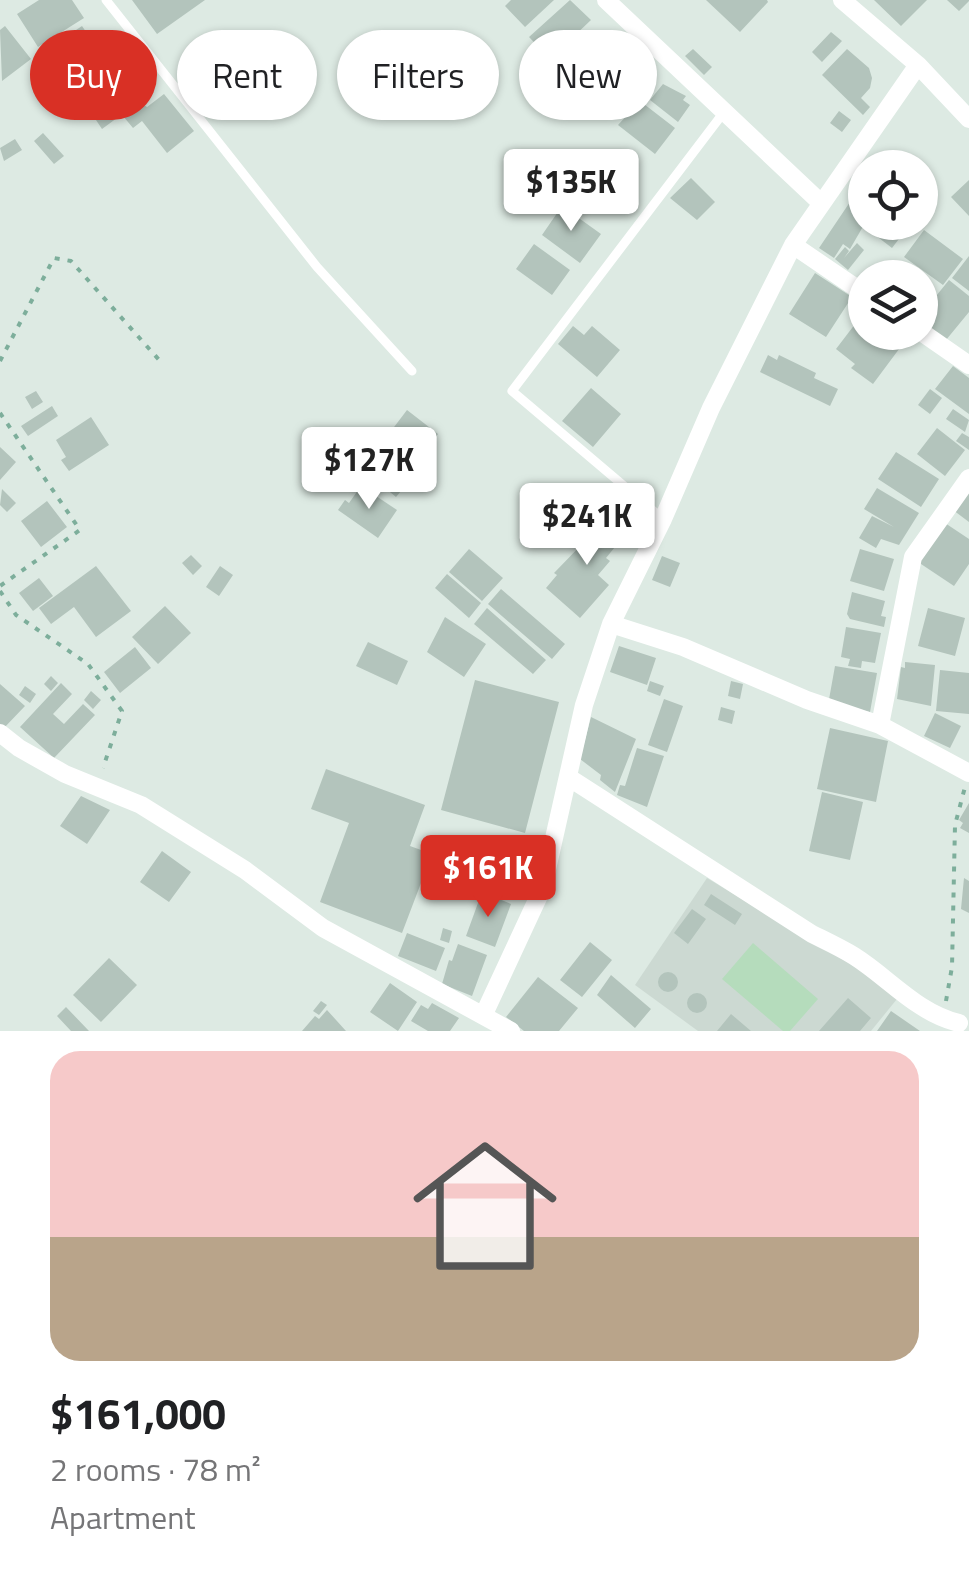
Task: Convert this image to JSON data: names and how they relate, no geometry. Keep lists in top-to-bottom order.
{
  "page": {
    "chip": [
      "Buy",
      "Rent",
      "Filters",
      "New"
    ],
    "price": [
      "$135K",
      "$127K",
      "$241K",
      "$161K"
    ],
    "list": [
      {
        "name": "$161,000",
        "note": "2 rooms · 78 m² · Apartment"
      }
    ]
  }
}
